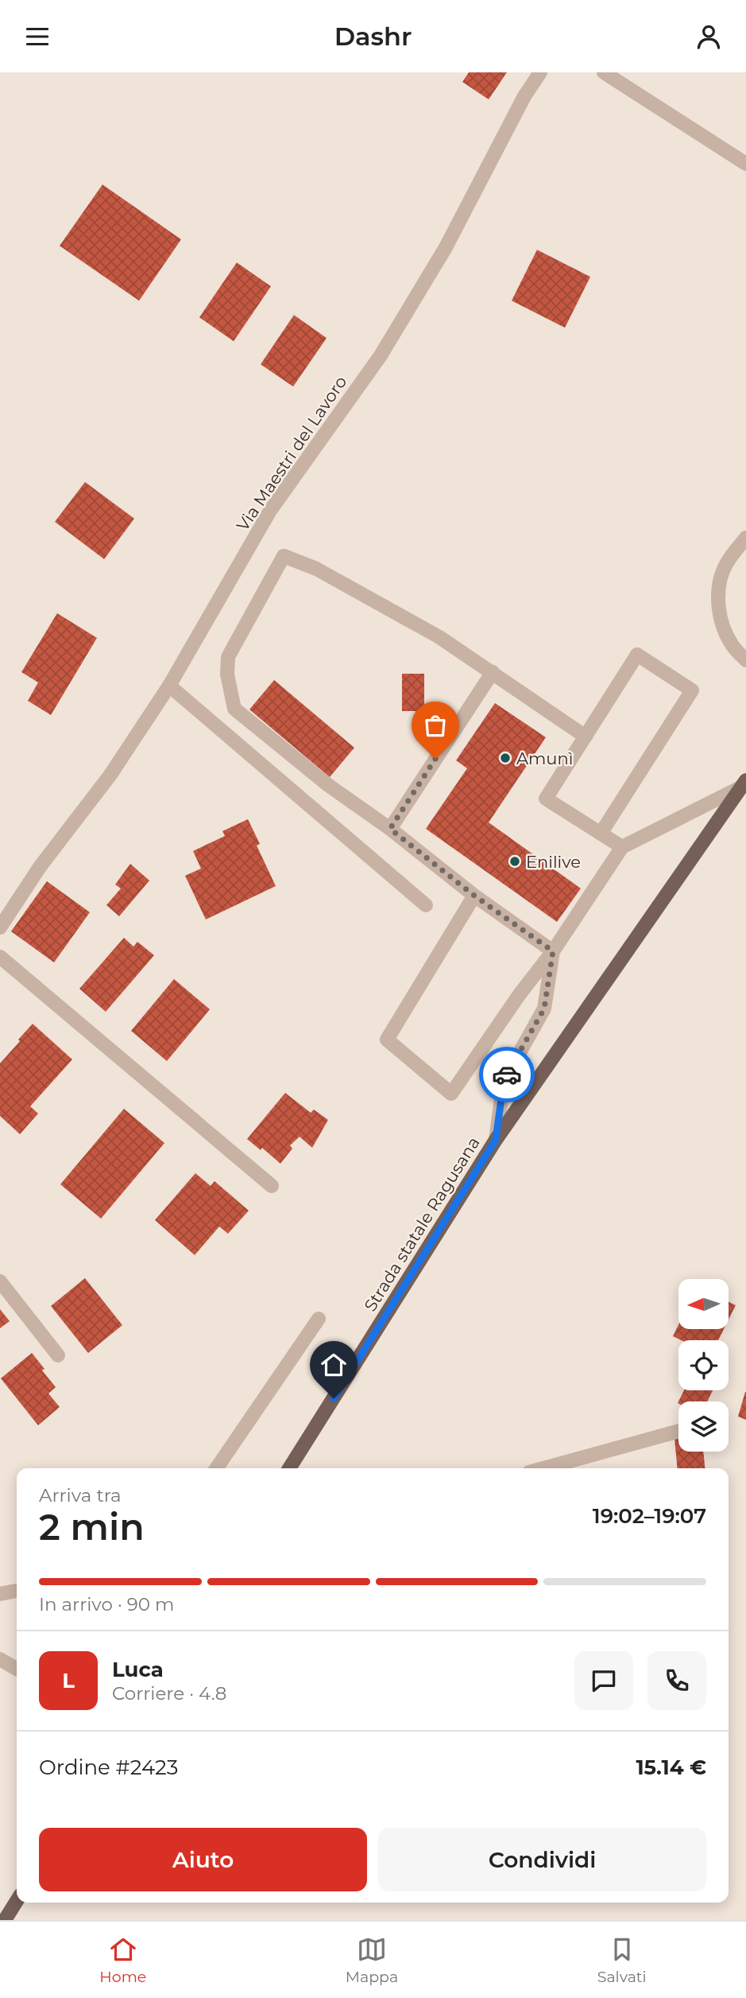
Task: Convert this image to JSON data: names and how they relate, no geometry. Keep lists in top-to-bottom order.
{
  "streets": {
    "main road": ["Strada statale Ragusana"],
    "street": ["Via Maestri del Lavoro"]
  },
  "places": ["Amunì", "Enilive"],
  "north": "left",
  "page": {
    "header": "Dashr",
    "heading": ["2 min", "Arriva tra", "19:02–19:07"],
    "panel": [
      "Luca",
      "Corriere · 4.8",
      "Ordine #2423",
      "15.14 €"
    ],
    "bar": "In arrivo · 90 m",
    "round": "L",
    "buttons": ["Aiuto", "Condividi"],
    "tabs": ["Home", "Mappa", "Salvati"]
  }
}
